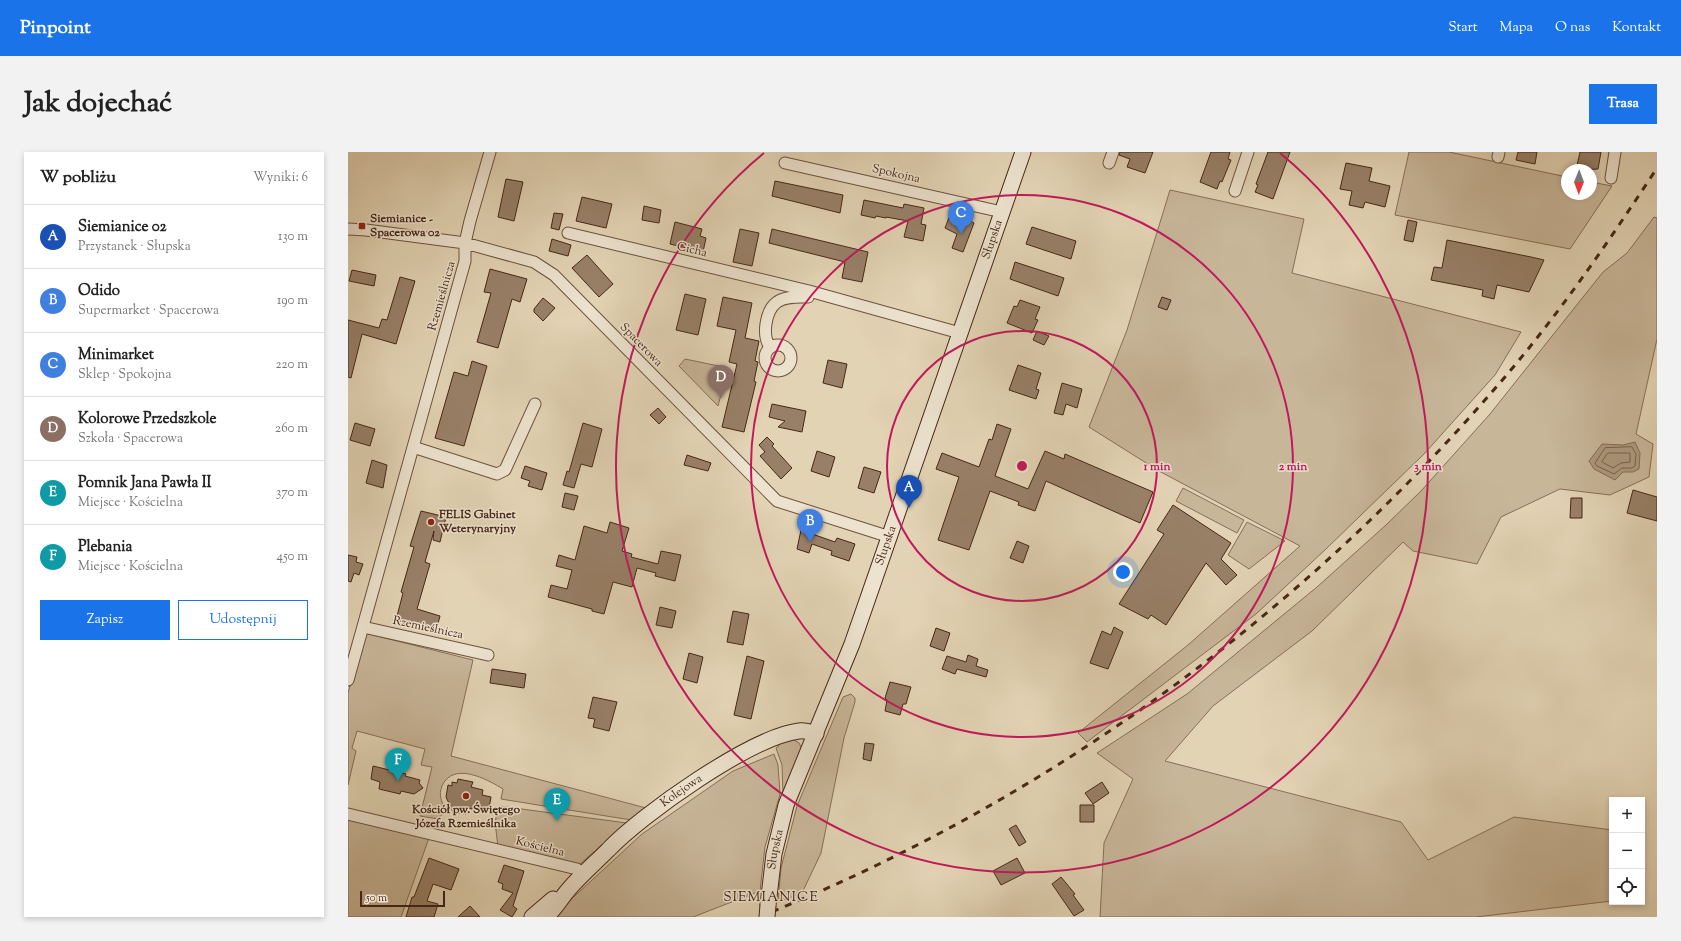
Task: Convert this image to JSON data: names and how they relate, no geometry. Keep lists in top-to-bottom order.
{
  "streets": {
    "main road": ["Słupska", "Kolejowa"],
    "street": [
      "Spokojna",
      "Cicha",
      "Rzemieślnicza",
      "Spacerowa",
      "Kościelna"
    ]
  },
  "crossings": [
    ["Spokojna", "Słupska"],
    ["Słupska", "Cicha"],
    ["Słupska", "Spacerowa"],
    ["Słupska", "Kolejowa"],
    ["Rzemieślnicza", "Spacerowa"],
    ["Kolejowa", "Kościelna"]
  ],
  "districts": ["SIEMIANICE"],
  "places": {
    "transit": ["Siemianice - Spacerowa 02"],
    "other": ["FELIS Gabinet Weterynaryjny", "Kościół pw. Świętego Józefa Rzemieślnika"]
  },
  "scale_bar": "50 m",
  "north": "bottom",
  "page": {
    "header": "Pinpoint",
    "nav": [
      "Start",
      "Mapa",
      "O nas",
      "Kontakt"
    ],
    "title": "Jak dojechać",
    "buttons": [
      "Trasa",
      ["Zapisz", "Udostępnij"]
    ],
    "heading": ["W pobliżu", "Wyniki: 6"],
    "pins": [
      "C",
      "D",
      "A",
      "B",
      "F",
      "E"
    ],
    "list": [
      {
        "mark": "A",
        "name": "Siemianice 02",
        "note": "Przystanek · Słupska",
        "value": "130 m"
      },
      {
        "mark": "B",
        "name": "Odido",
        "note": "Supermarket · Spacerowa",
        "value": "190 m"
      },
      {
        "mark": "C",
        "name": "Minimarket",
        "note": "Sklep · Spokojna",
        "value": "220 m"
      },
      {
        "mark": "D",
        "name": "Kolorowe Przedszkole",
        "note": "Szkoła · Spacerowa",
        "value": "260 m"
      },
      {
        "mark": "E",
        "name": "Pomnik Jana Pawła II",
        "note": "Miejsce · Kościelna",
        "value": "370 m"
      },
      {
        "mark": "F",
        "name": "Plebania",
        "note": "Miejsce · Kościelna",
        "value": "450 m"
      }
    ],
    "map_buttons": ["+", "−"],
    "scale": "50 m"
  },
  "rings": ["1 min", "2 min", "3 min"]
}
